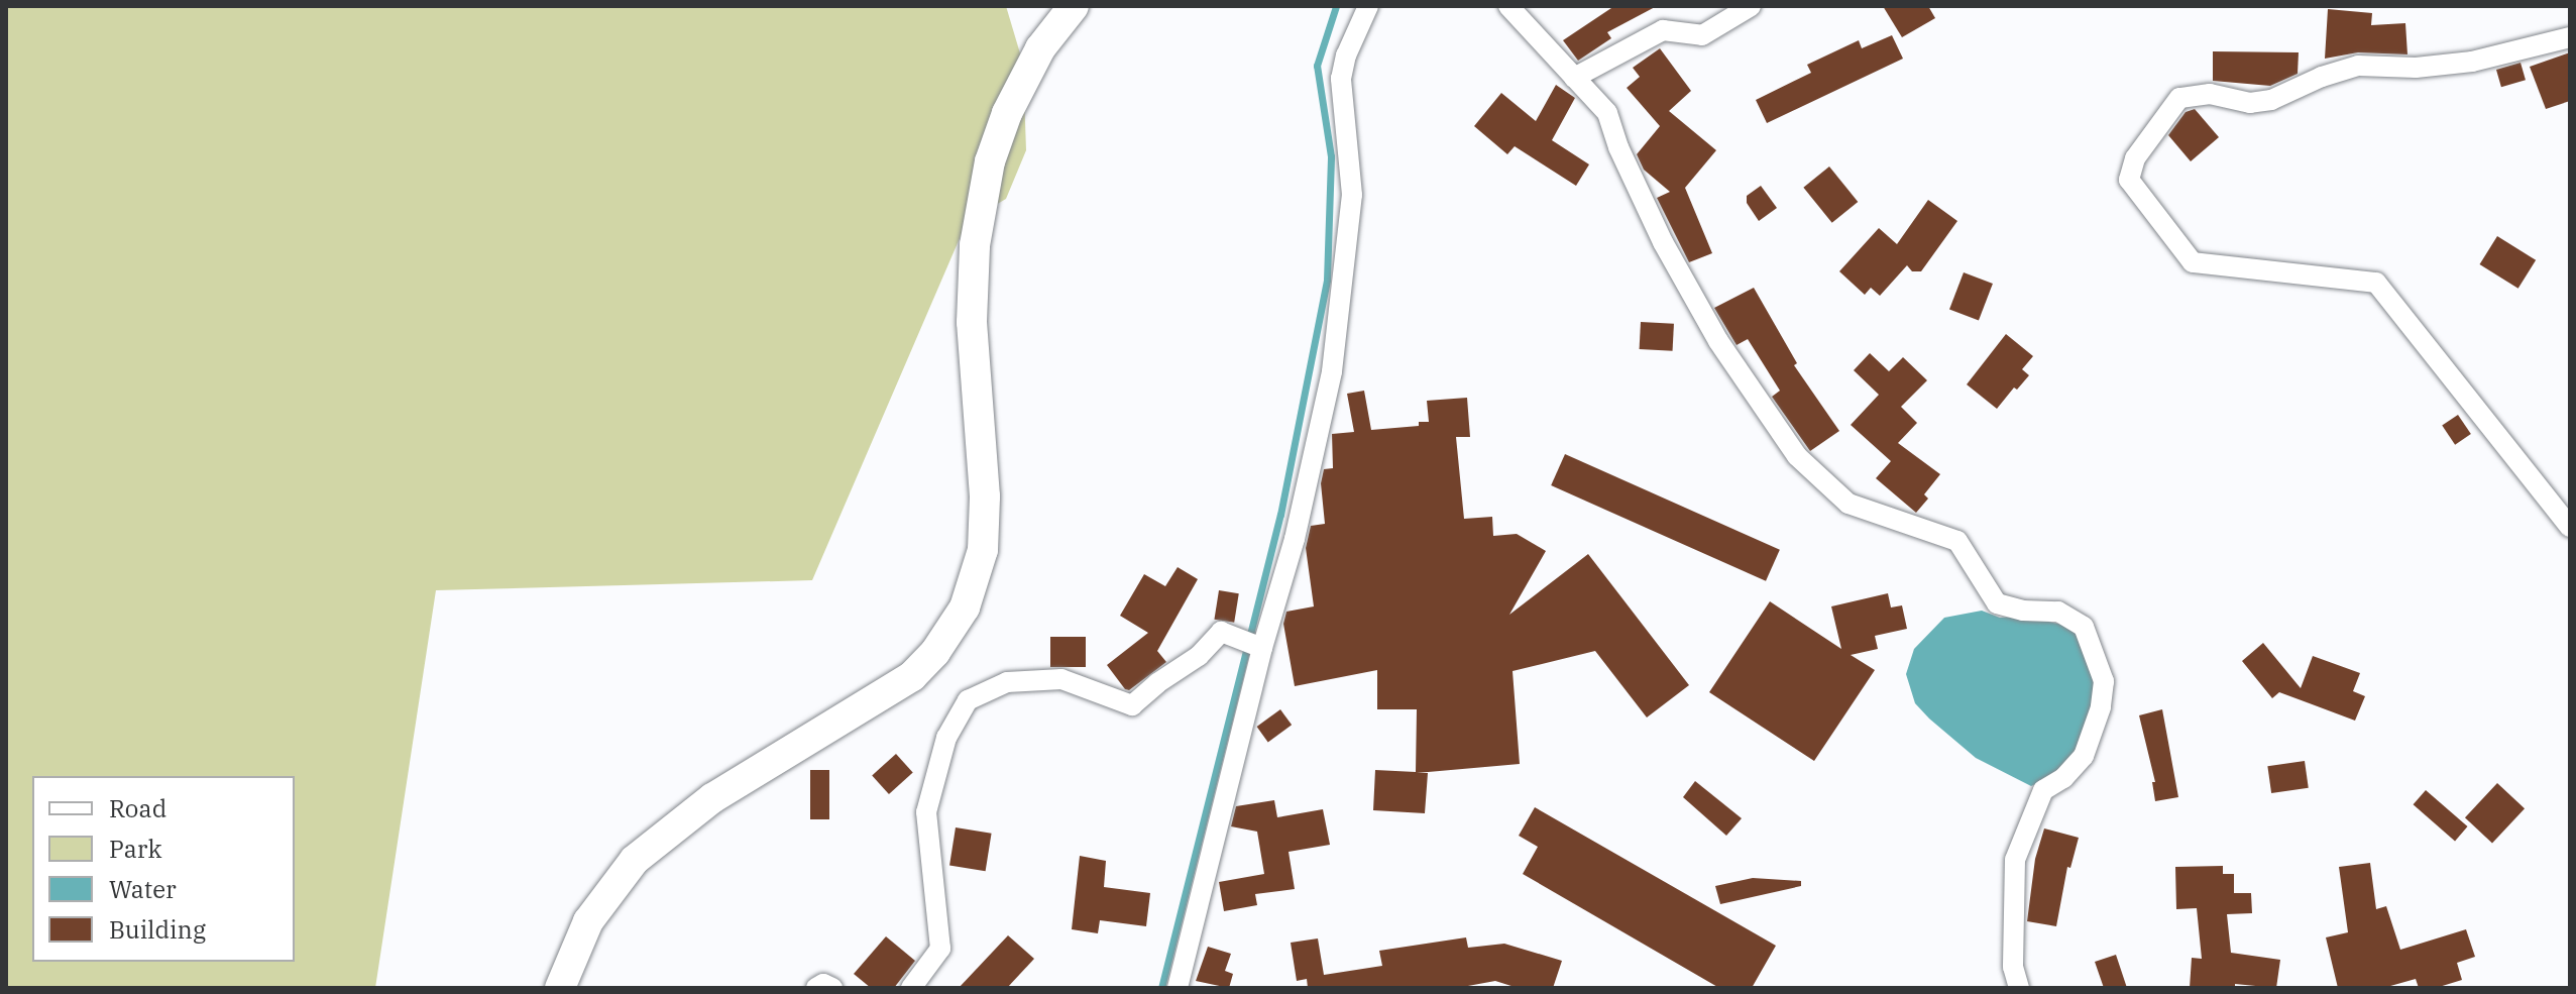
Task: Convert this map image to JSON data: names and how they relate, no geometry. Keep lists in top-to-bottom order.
{
  "legend": [
    "Road",
    "Park",
    "Water",
    "Building"
  ]
}
